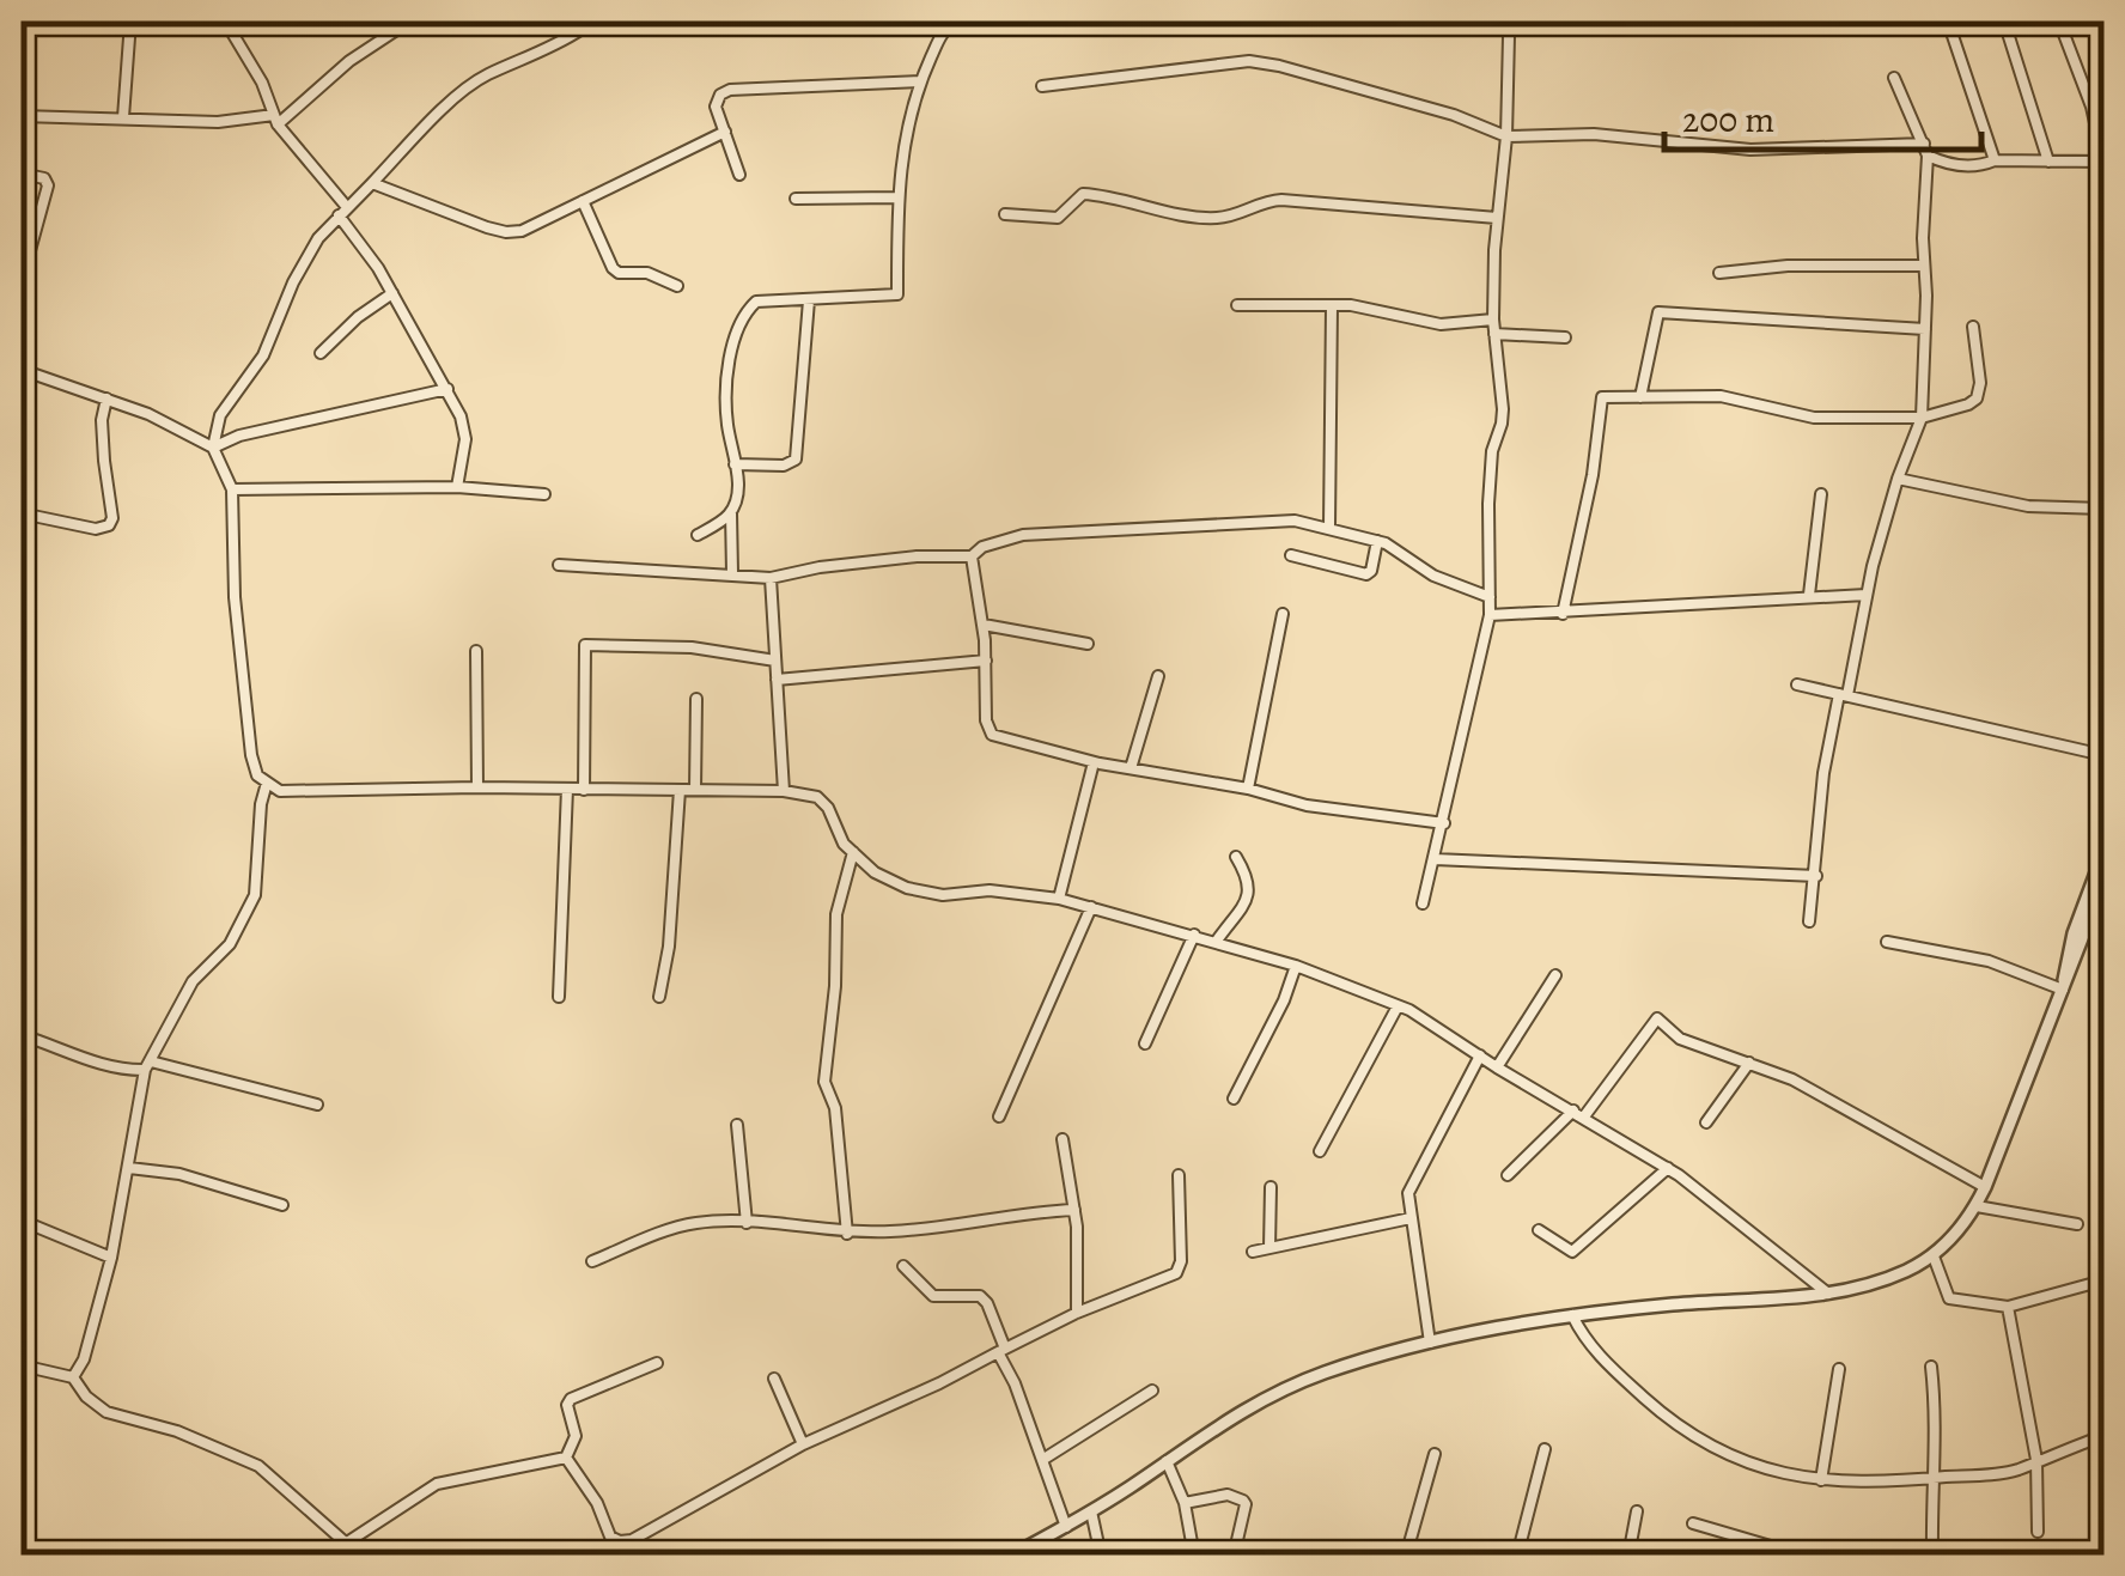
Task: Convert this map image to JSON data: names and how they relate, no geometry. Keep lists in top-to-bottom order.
{
  "scale_bar": "200 m"
}
